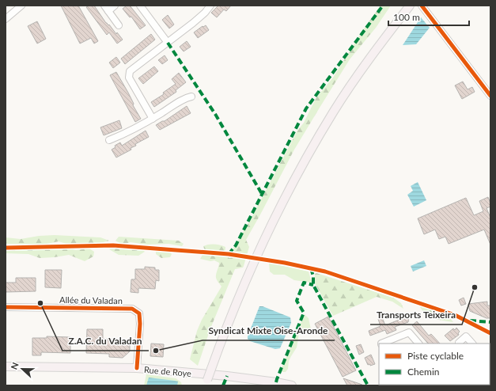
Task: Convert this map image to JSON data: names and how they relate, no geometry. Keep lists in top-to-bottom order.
{
  "streets": {
    "main road": ["Rue de Roye"],
    "street": ["Allée du Valadan"]
  },
  "crossings": [
    ["Allée du Valadan", "Rue de Roye"]
  ],
  "places": ["Transports Teixeira", "Z.A.C. du Valadan", "Syndicat Mixte Oise-Aronde"],
  "legend": ["Piste cyclable", "Chemin"],
  "scale_bar": "100 m",
  "north": "left"
}
